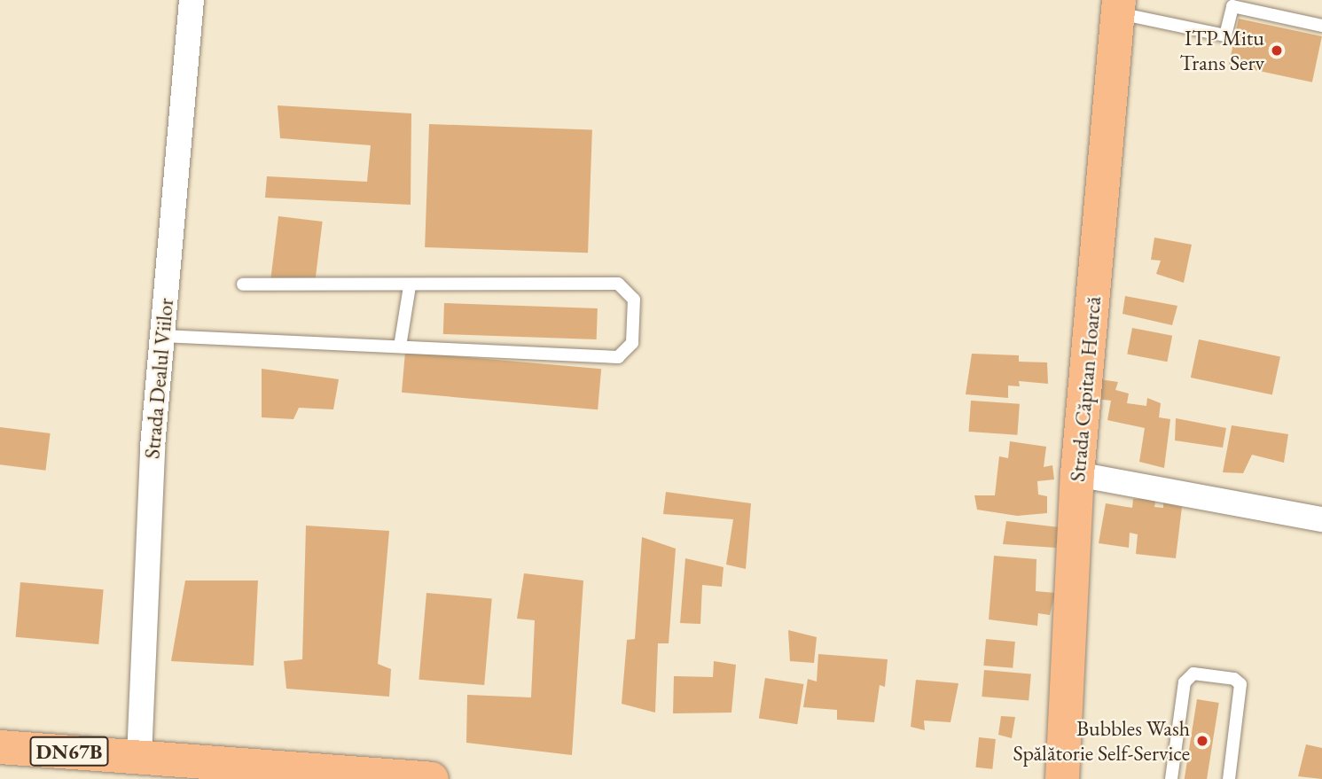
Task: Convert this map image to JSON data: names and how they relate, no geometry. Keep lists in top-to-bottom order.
{
  "streets": {
    "main road": ["Strada Căpitan Hoarcă", "DN67B"],
    "street": ["Strada Dealul Viilor"]
  },
  "crossings": [
    ["Strada Dealul Viilor", "DN67B"]
  ],
  "places": ["ITP Mitu Trans Serv", "Bubbles Wash Spălătorie Self-Service"]
}
